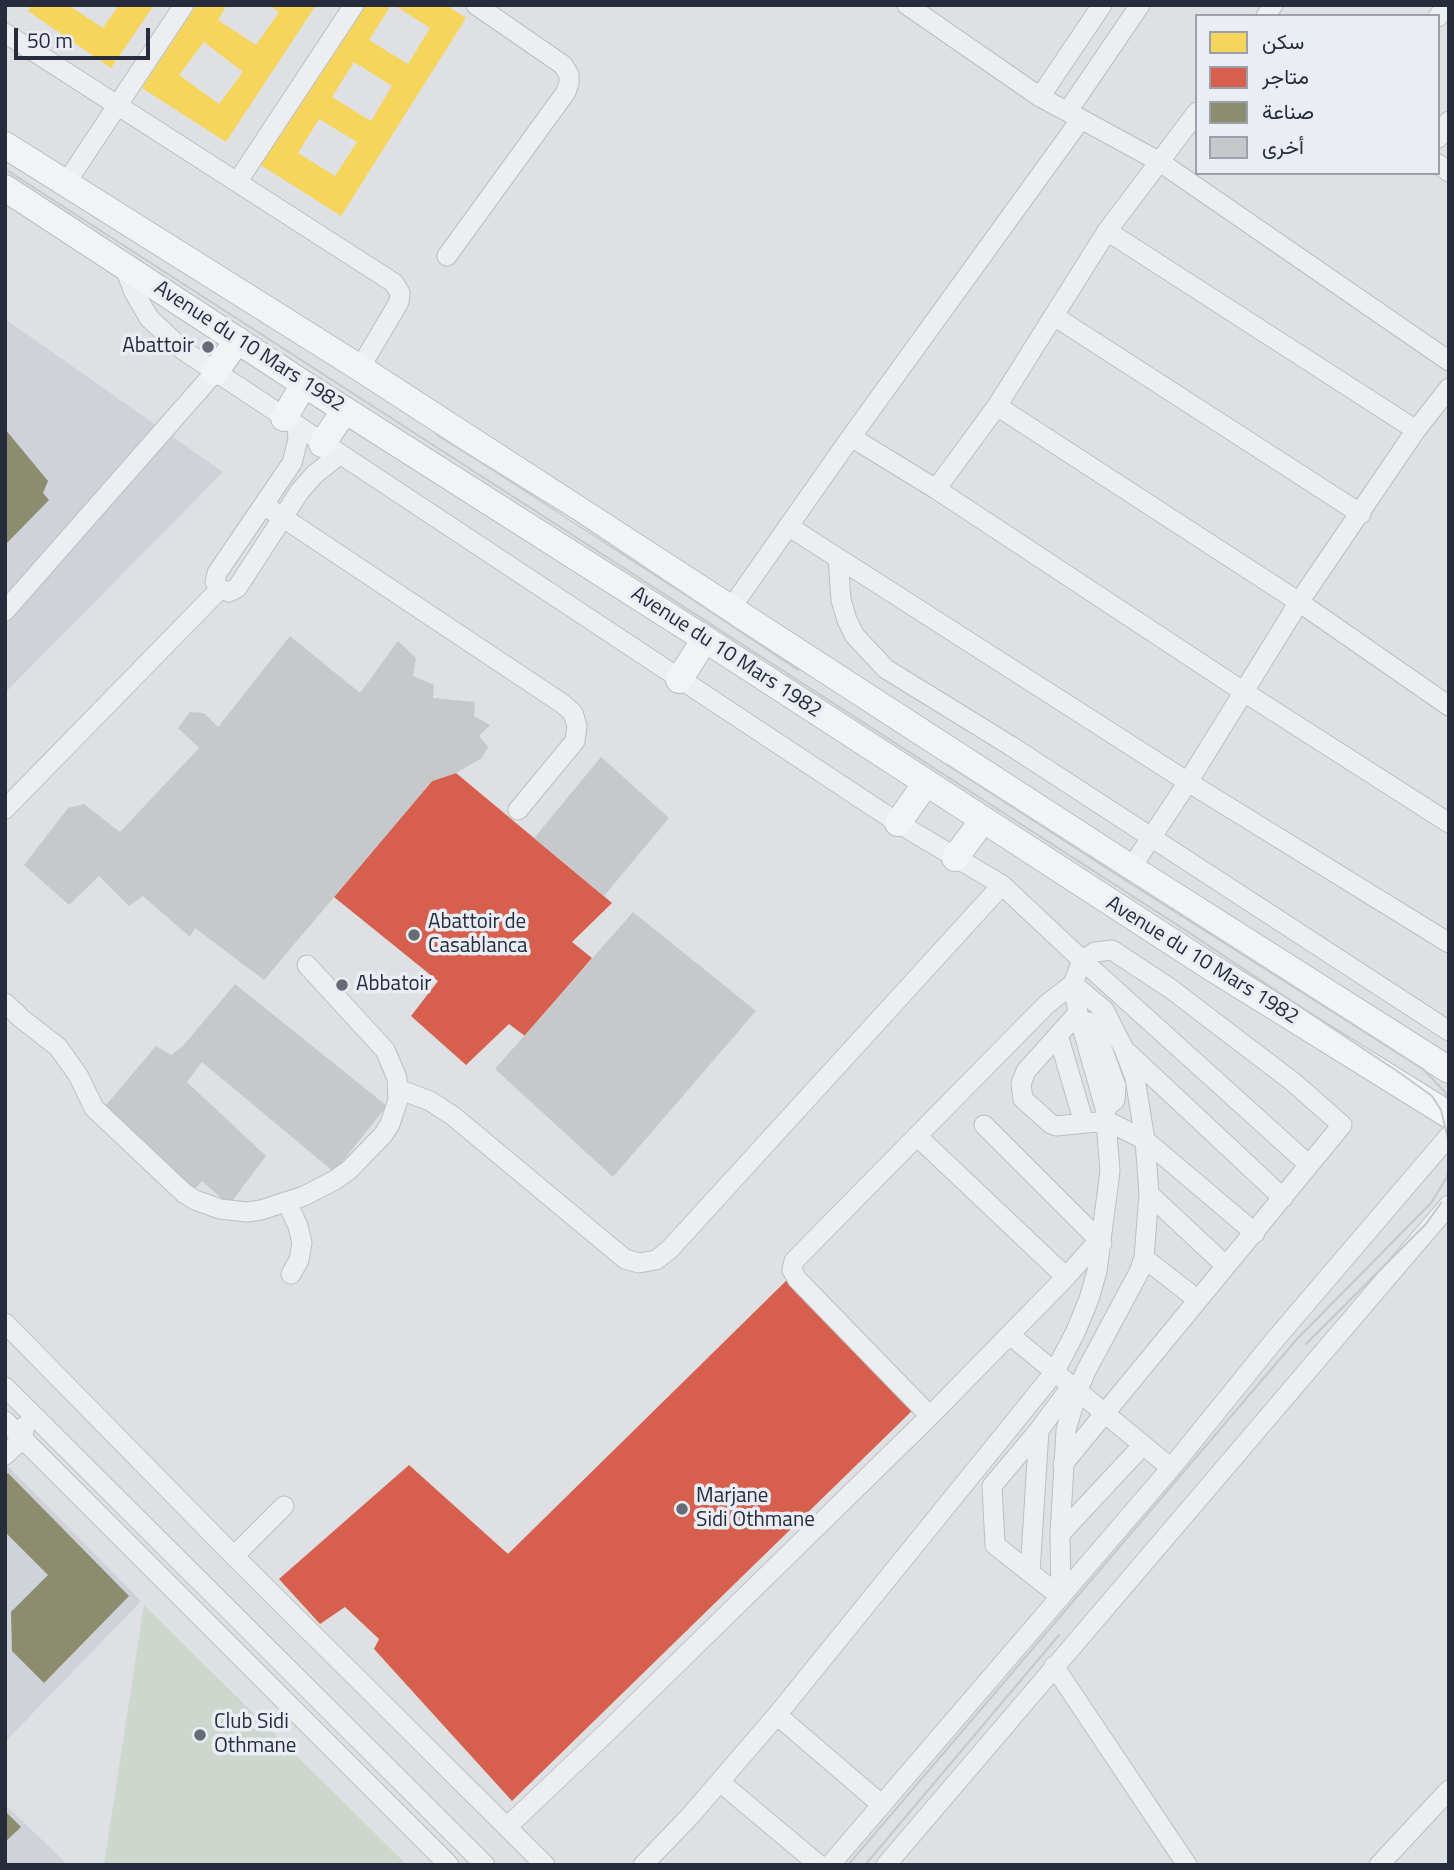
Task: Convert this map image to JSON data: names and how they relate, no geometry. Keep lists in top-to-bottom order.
{
  "streets": {
    "main road": ["Avenue du 10 Mars 1982"]
  },
  "places": [
    "Abattoir",
    "Abattoir de Casablanca",
    "Abbatoir",
    "Marjane Sidi Othmane",
    "Club Sidi Othmane"
  ],
  "legend": [
    "سكن",
    "متاجر",
    "صناعة",
    "أخرى"
  ],
  "scale_bar": "50 m"
}
